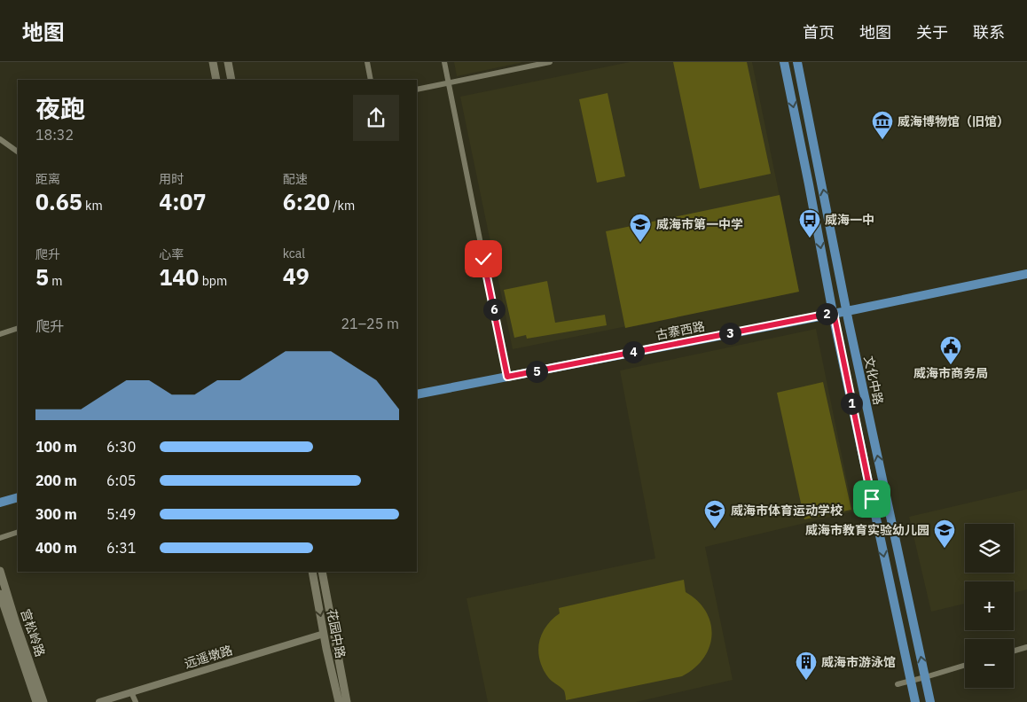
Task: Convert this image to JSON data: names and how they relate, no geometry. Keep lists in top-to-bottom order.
{
  "streets": {
    "main road": [
      "古寨西路",
      "文化中路",
      "宫松岭路",
      "花园中路"
    ],
    "street": ["远遥墩路"]
  },
  "crossings": [
    ["古寨西路", "文化中路"],
    ["花园中路", "远遥墩路"]
  ],
  "places": {
    "museum": ["威海博物馆（旧馆）"],
    "bus stop": ["威海一中"],
    "school or university": ["威海市第一中学", "威海市体育运动学校", "威海市教育实验幼儿园"],
    "public building": ["威海市商务局"],
    "building": ["威海市游泳馆"]
  },
  "page": {
    "header": "地图",
    "nav": [
      "首页",
      "地图",
      "关于",
      "联系"
    ],
    "heading": ["夜跑", "18:32"],
    "stats": [
      ["距离", "0.65 km"],
      ["用时", "4:07"],
      ["配速", "6:20 /km"],
      ["爬升", "5 m"],
      ["心率", "140 bpm"],
      ["kcal", "49"]
    ],
    "pins": [
      "6",
      "2",
      "3",
      "4",
      "5",
      "1"
    ],
    "chart": ["爬升", "21–25 m"],
    "list": [
      {
        "name": "100 m",
        "note": "6:30"
      },
      {
        "name": "200 m",
        "note": "6:05"
      },
      {
        "name": "300 m",
        "note": "5:49"
      },
      {
        "name": "400 m",
        "note": "6:31"
      }
    ],
    "map_buttons": ["+", "−"]
  }
}
